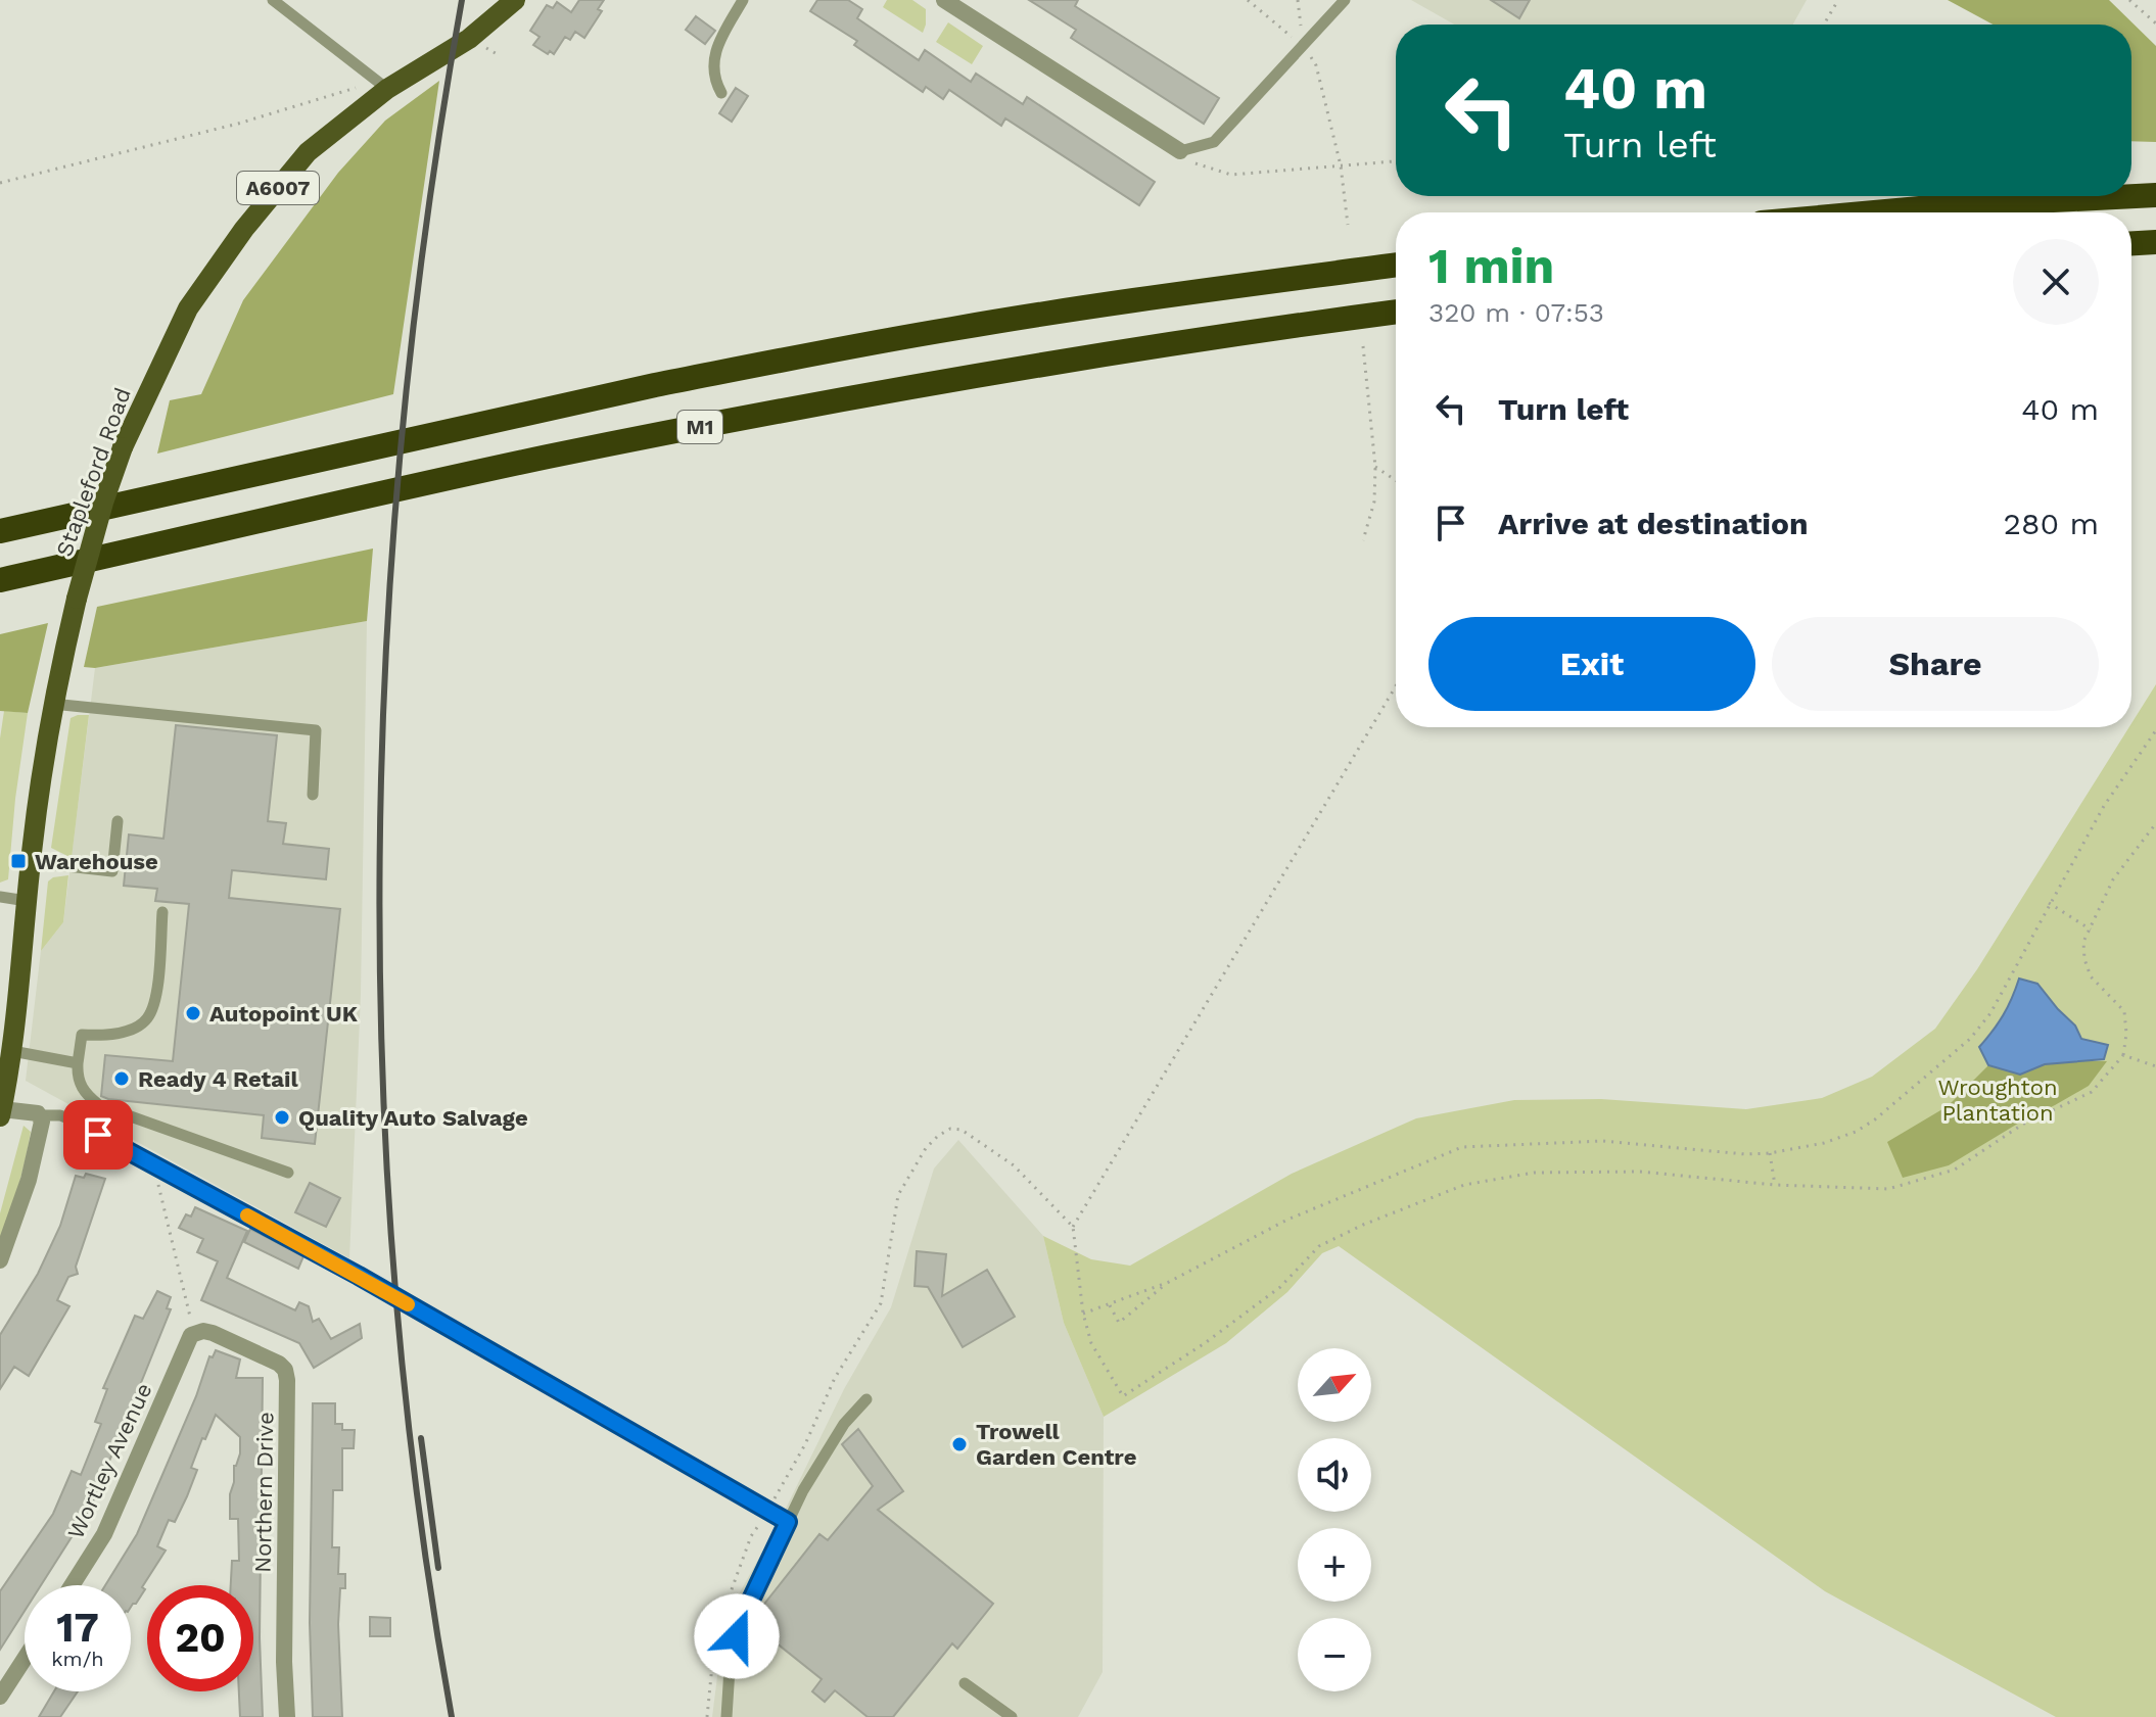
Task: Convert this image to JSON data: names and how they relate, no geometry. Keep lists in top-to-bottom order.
{
  "streets": {
    "highway": ["M1"],
    "main road": ["A6007", "Stapleford Road"],
    "street": ["Wortley Avenue", "Northern Drive"]
  },
  "crossings": [
    ["Wortley Avenue", "Northern Drive"]
  ],
  "parks": ["Wroughton Plantation"],
  "places": {
    "transit": ["Warehouse"],
    "other": [
      "Autopoint UK",
      "Ready 4 Retail",
      "Quality Auto Salvage",
      "Trowell Garden Centre"
    ]
  },
  "north": "top right",
  "page": {
    "turn": ["40 m", "Turn left"],
    "heading": ["1 min", "320 m · 07:53"],
    "list": [
      {
        "name": "Turn left",
        "value": "40 m"
      },
      {
        "name": "Arrive at destination",
        "value": "280 m"
      }
    ],
    "buttons": ["Exit", "Share"],
    "map_buttons": ["+", "−"],
    "speed": "17 km/h",
    "limit": "20"
  }
}
